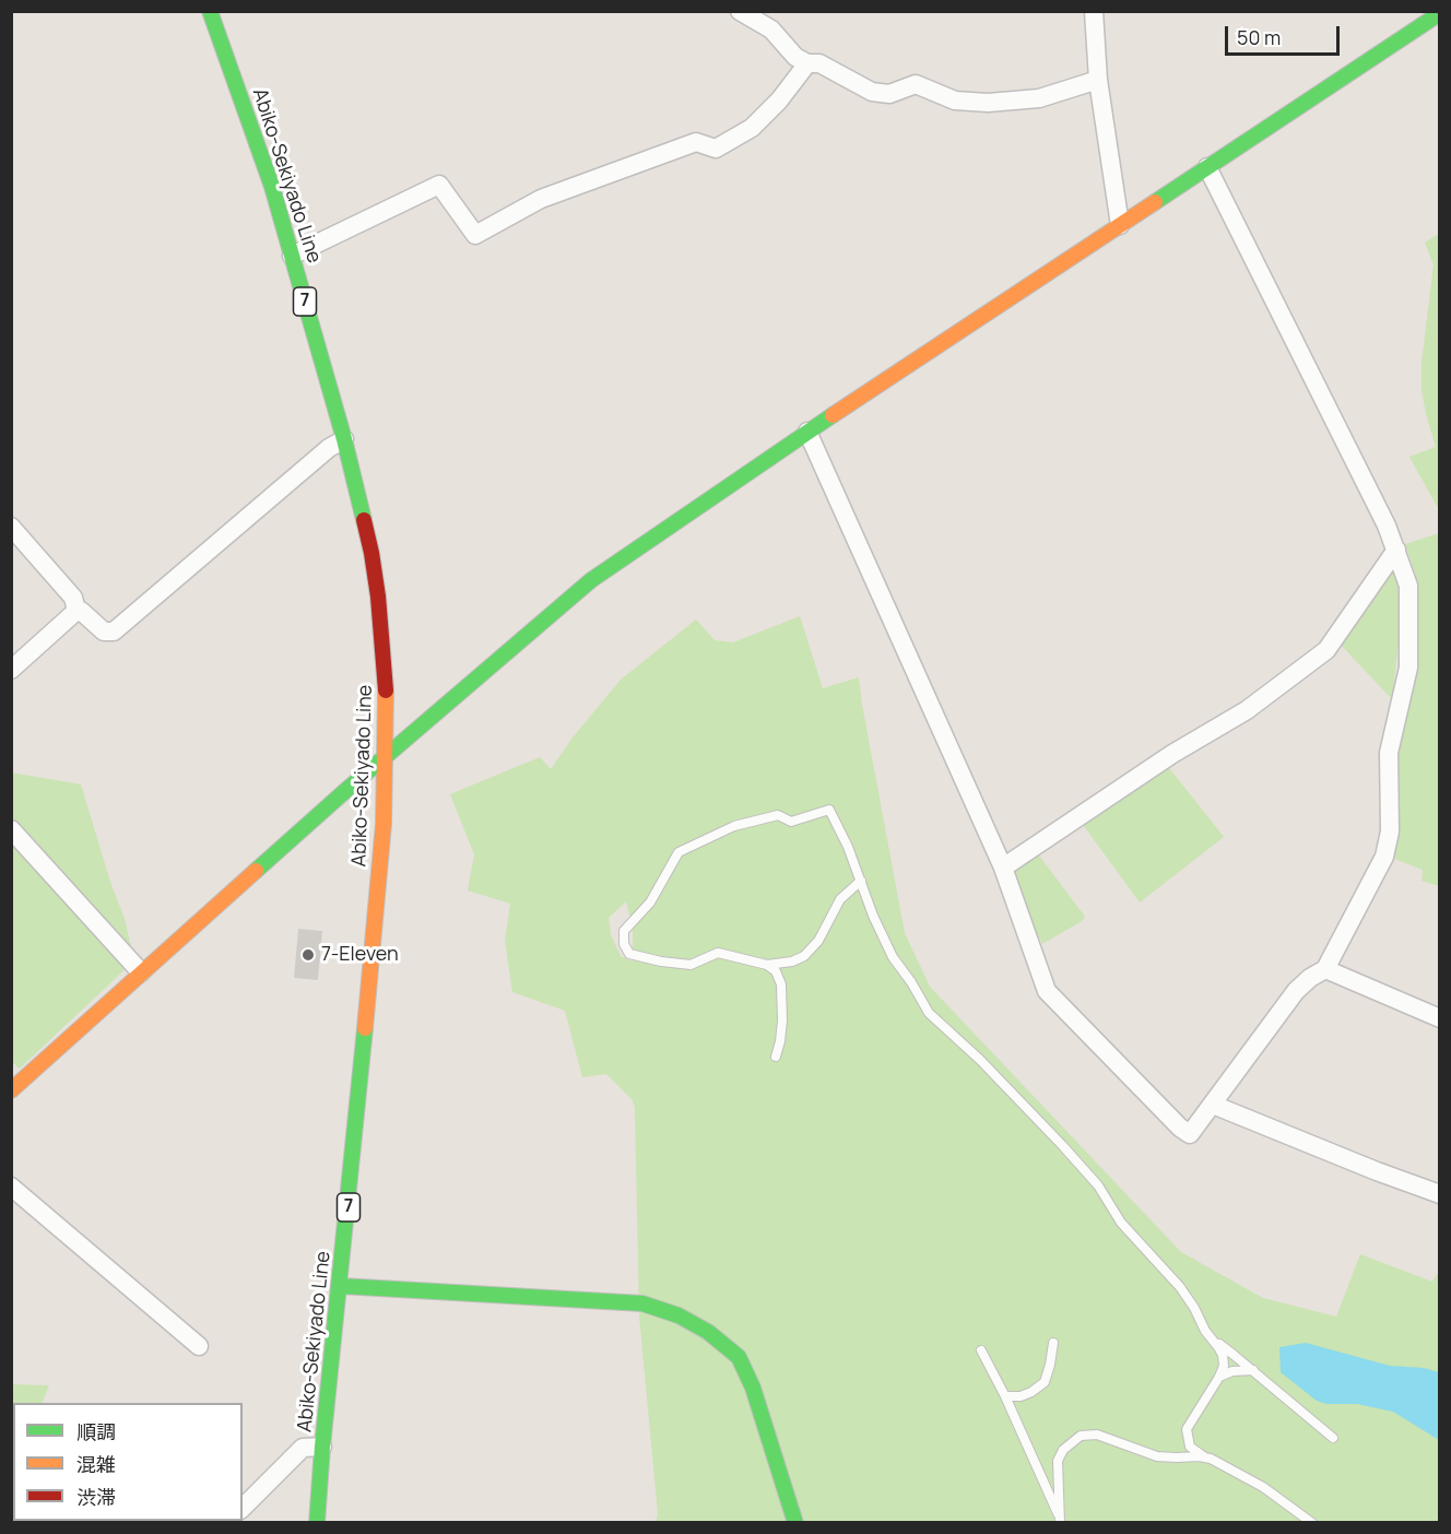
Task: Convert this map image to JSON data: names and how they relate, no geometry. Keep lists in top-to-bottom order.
{
  "streets": {
    "street": ["Abiko-Sekiyado Line", "7"]
  },
  "places": ["7-Eleven"],
  "legend": ["順調", "混雑", "渋滞"],
  "scale_bar": "50 m"
}
